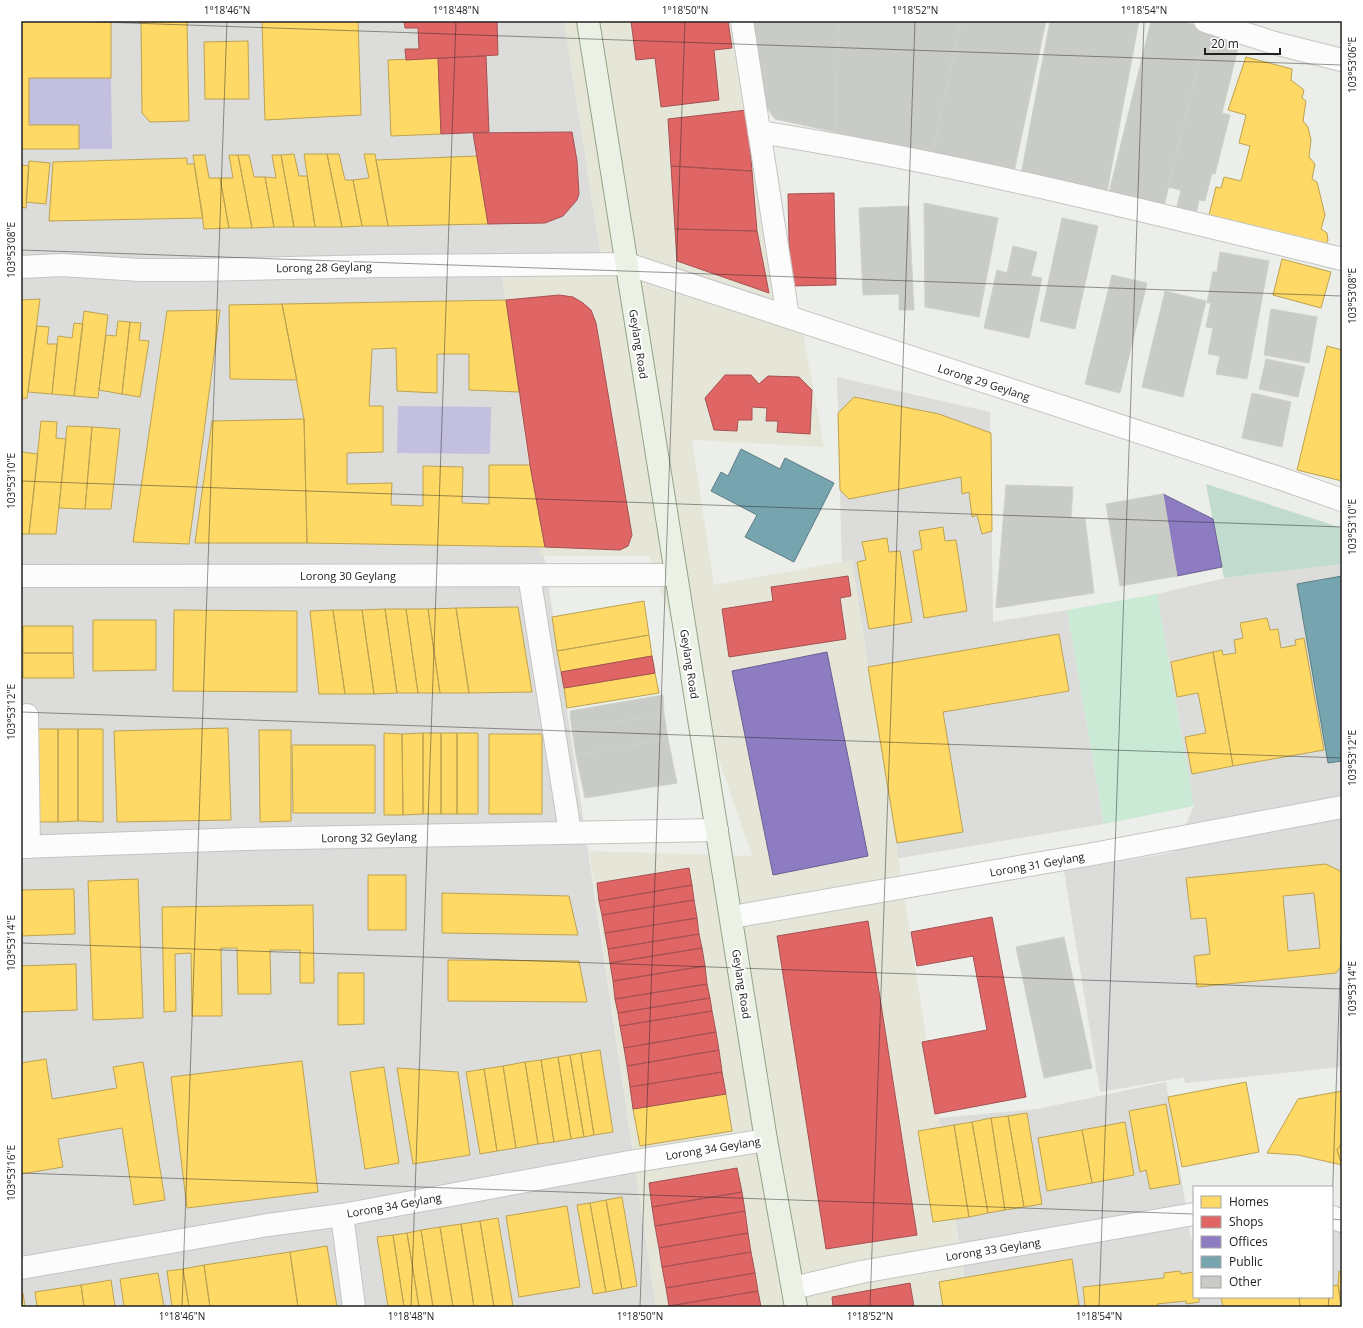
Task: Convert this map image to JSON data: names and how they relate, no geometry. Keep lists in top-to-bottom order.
{
  "streets": {
    "main road": ["Geylang Road"],
    "street": [
      "Lorong 28 Geylang",
      "Lorong 29 Geylang",
      "Lorong 30 Geylang",
      "Lorong 32 Geylang",
      "Lorong 31 Geylang",
      "Lorong 34 Geylang",
      "Lorong 33 Geylang"
    ]
  },
  "crossings": [
    ["Lorong 28 Geylang", "Geylang Road"],
    ["Lorong 28 Geylang", "Lorong 29 Geylang"],
    ["Geylang Road", "Lorong 29 Geylang"],
    ["Geylang Road", "Lorong 30 Geylang"],
    ["Geylang Road", "Lorong 32 Geylang"],
    ["Geylang Road", "Lorong 31 Geylang"],
    ["Geylang Road", "Lorong 34 Geylang"],
    ["Geylang Road", "Lorong 33 Geylang"]
  ],
  "legend": [
    "Homes",
    "Shops",
    "Offices",
    "Public",
    "Other"
  ],
  "scale_bar": "20 m",
  "coordinates": [
    "1°18'46\"N",
    "1°18'48\"N",
    "1°18'50\"N",
    "1°18'52\"N",
    "1°18'54\"N",
    "103°53'06\"E",
    "103°53'08\"E",
    "103°53'10\"E",
    "103°53'12\"E",
    "103°53'14\"E",
    "103°53'16\"E"
  ]
}
